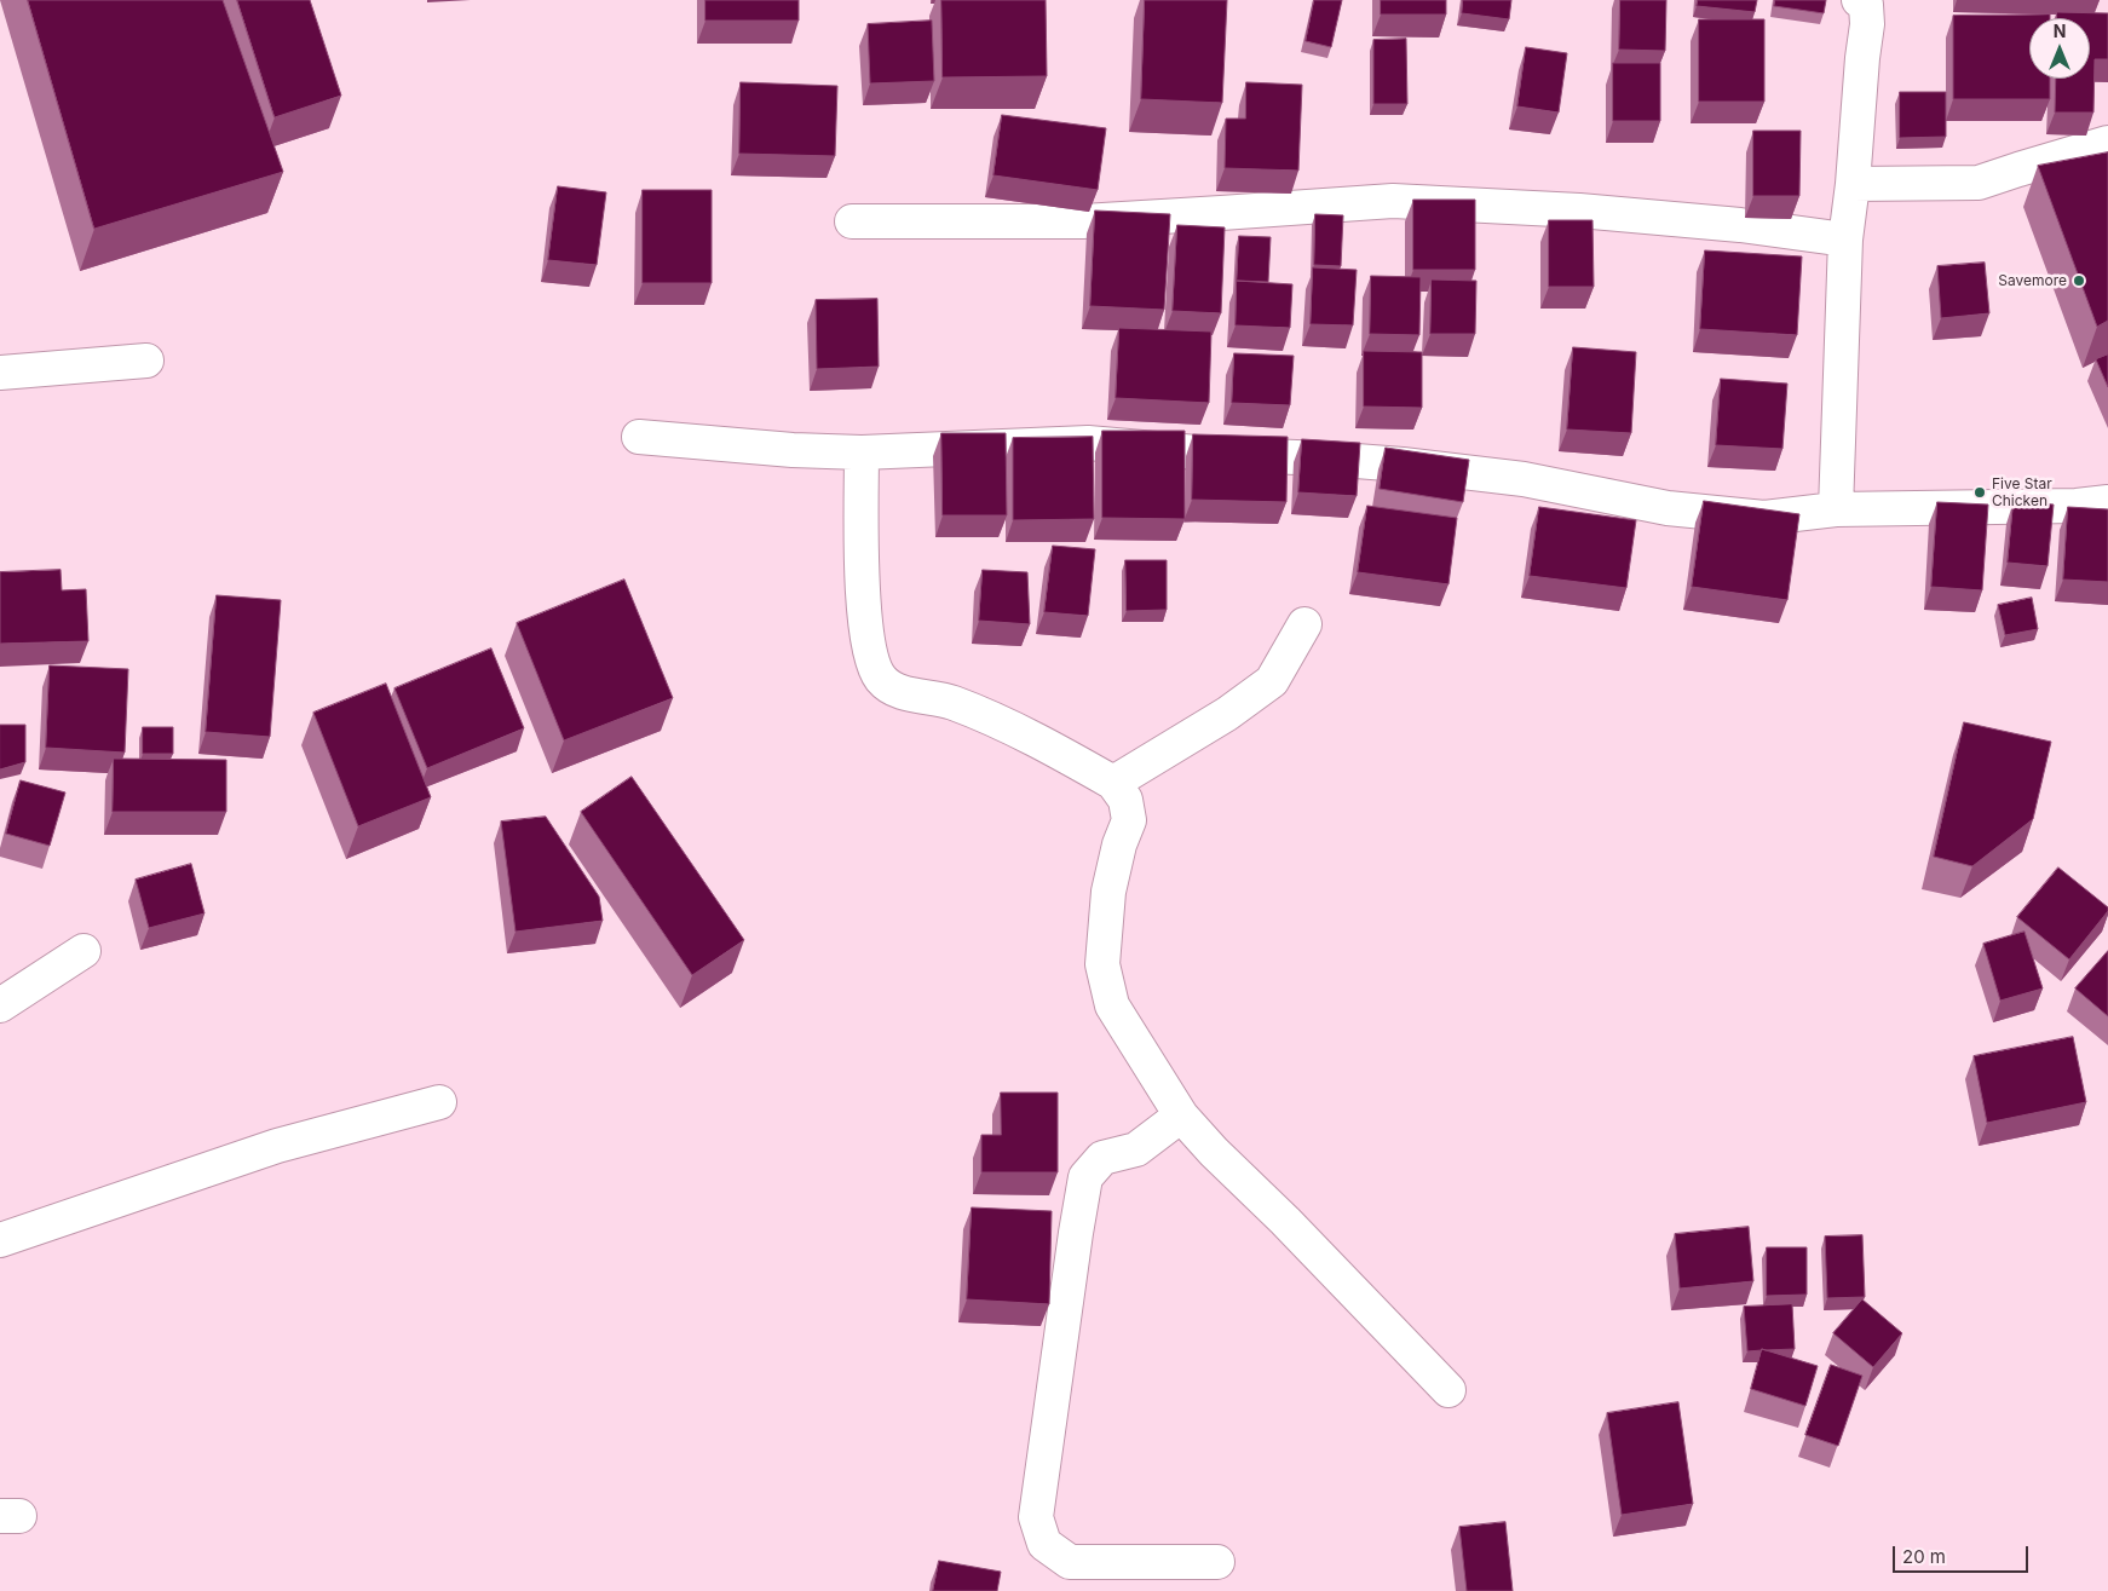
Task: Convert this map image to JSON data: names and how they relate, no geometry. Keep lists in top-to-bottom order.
{
  "places": ["Savemore", "Five Star Chicken"],
  "scale_bar": "20 m",
  "north": "top"
}
